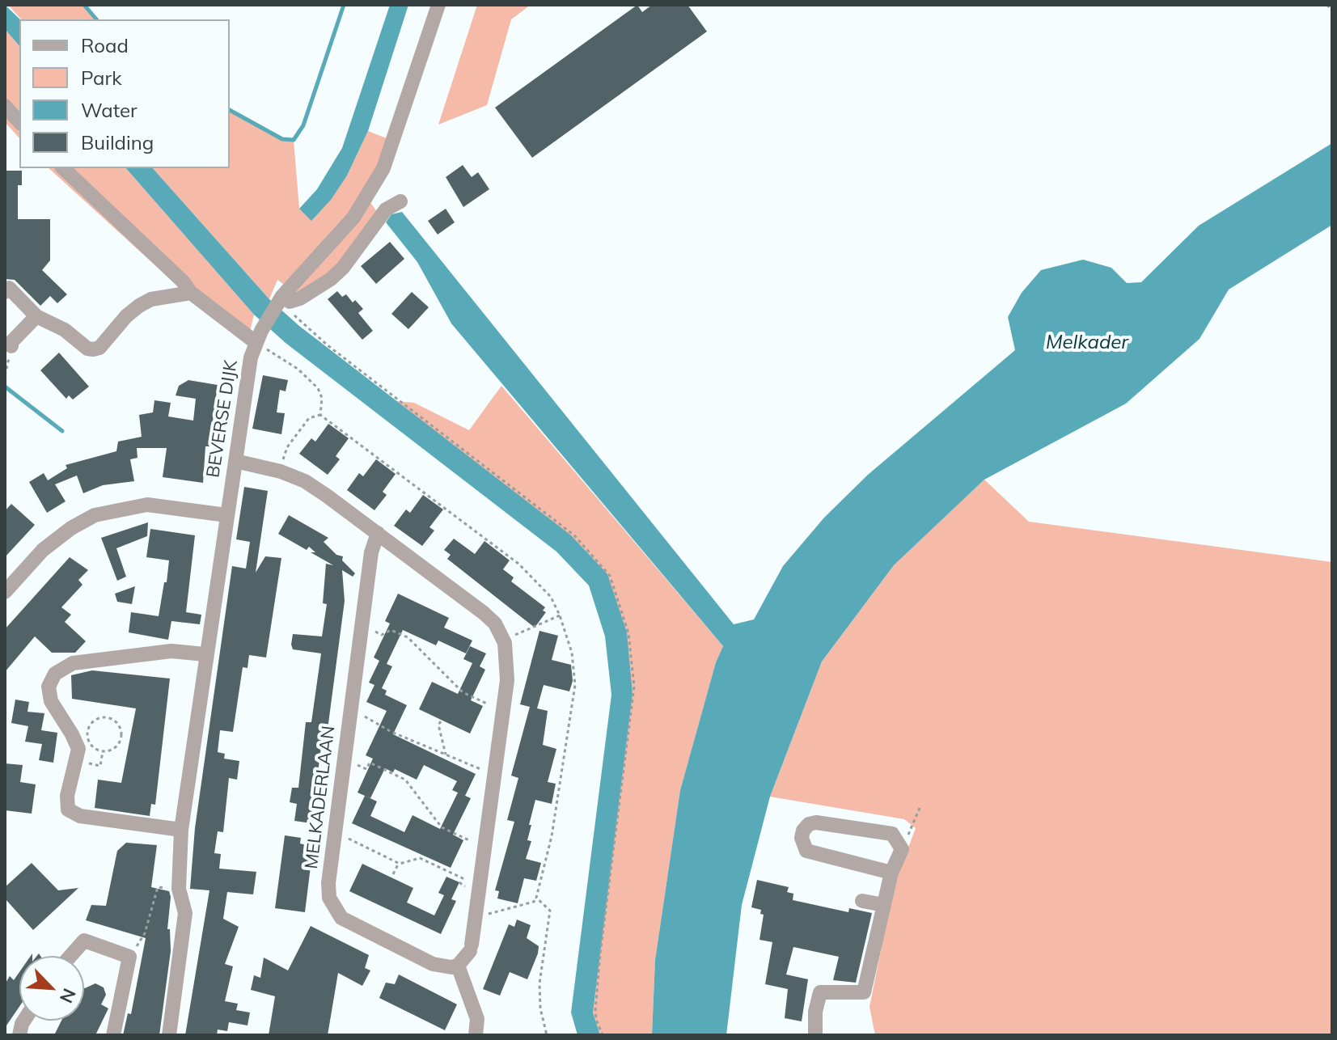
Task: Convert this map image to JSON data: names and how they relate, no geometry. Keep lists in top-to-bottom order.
{
  "streets": {
    "street": ["BEVERSE DIJK", "MELKADERLAAN"]
  },
  "water": ["Melkader"],
  "legend": [
    "Road",
    "Park",
    "Water",
    "Building"
  ],
  "north": "bottom right"
}
